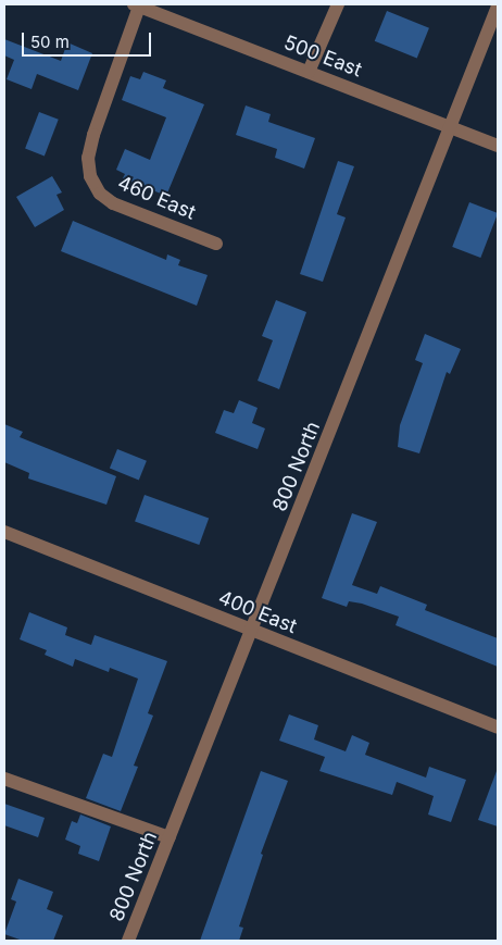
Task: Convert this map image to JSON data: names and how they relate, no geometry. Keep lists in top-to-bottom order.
{
  "streets": {
    "street": [
      "500 East",
      "460 East",
      "800 North",
      "400 East"
    ]
  },
  "crossings": [
    ["500 East", "460 East"],
    ["500 East", "800 North"],
    ["800 North", "400 East"]
  ],
  "scale_bar": "50 m"
}
